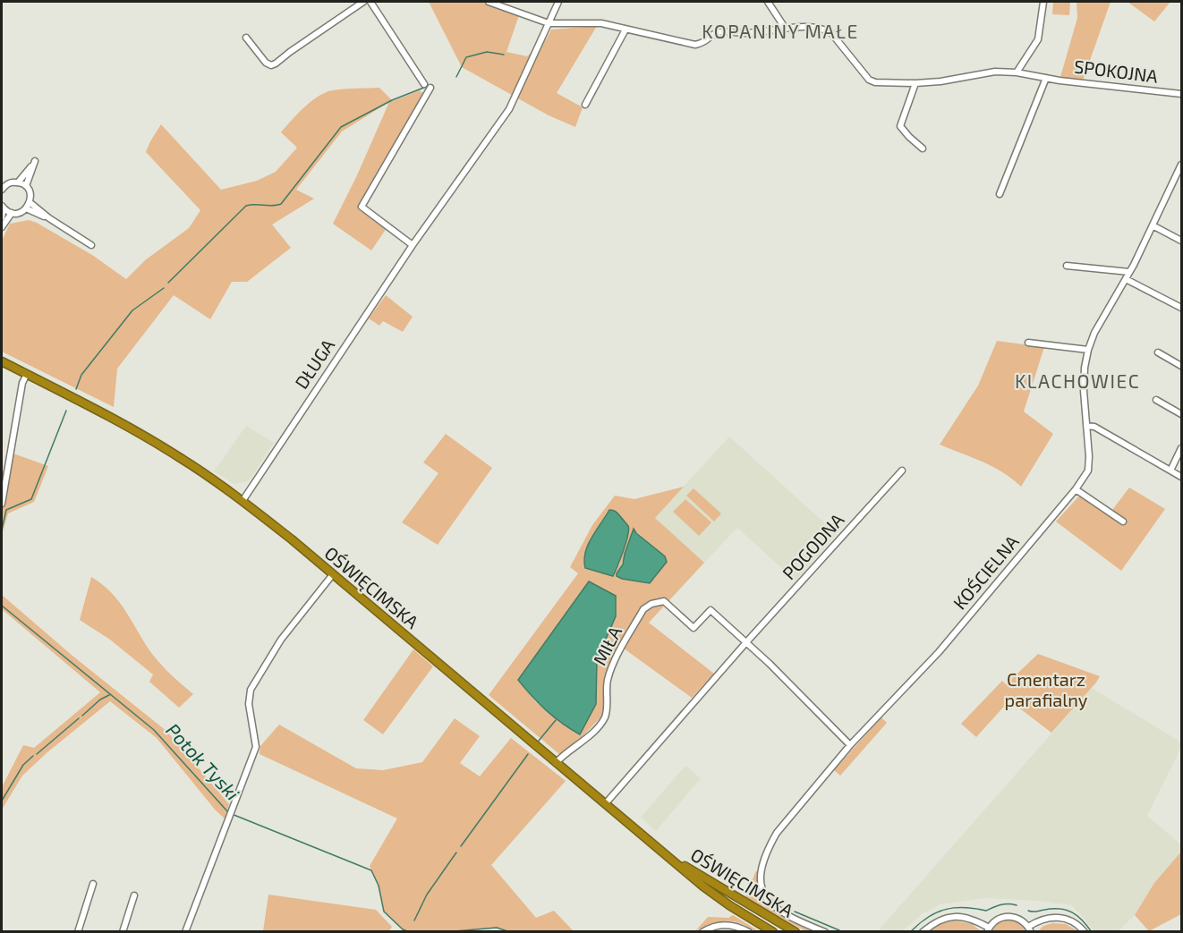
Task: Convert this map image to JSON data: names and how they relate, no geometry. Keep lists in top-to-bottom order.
{
  "streets": {
    "highway": ["OŚWIĘCIMSKA"],
    "street": [
      "SPOKOJNA",
      "DŁUGA",
      "POGODNA",
      "KOŚCIELNA",
      "MIŁA"
    ]
  },
  "crossings": [
    ["SPOKOJNA", "DŁUGA"],
    ["DŁUGA", "OŚWIĘCIMSKA"],
    ["POGODNA", "OŚWIĘCIMSKA"],
    ["POGODNA", "MIŁA"],
    ["OŚWIĘCIMSKA", "MIŁA"]
  ],
  "districts": ["KOPANINY MAŁE", "KLACHOWIEC"],
  "water": ["Potok Tyski"],
  "parks": ["Cmentarz parafialny"]
}
